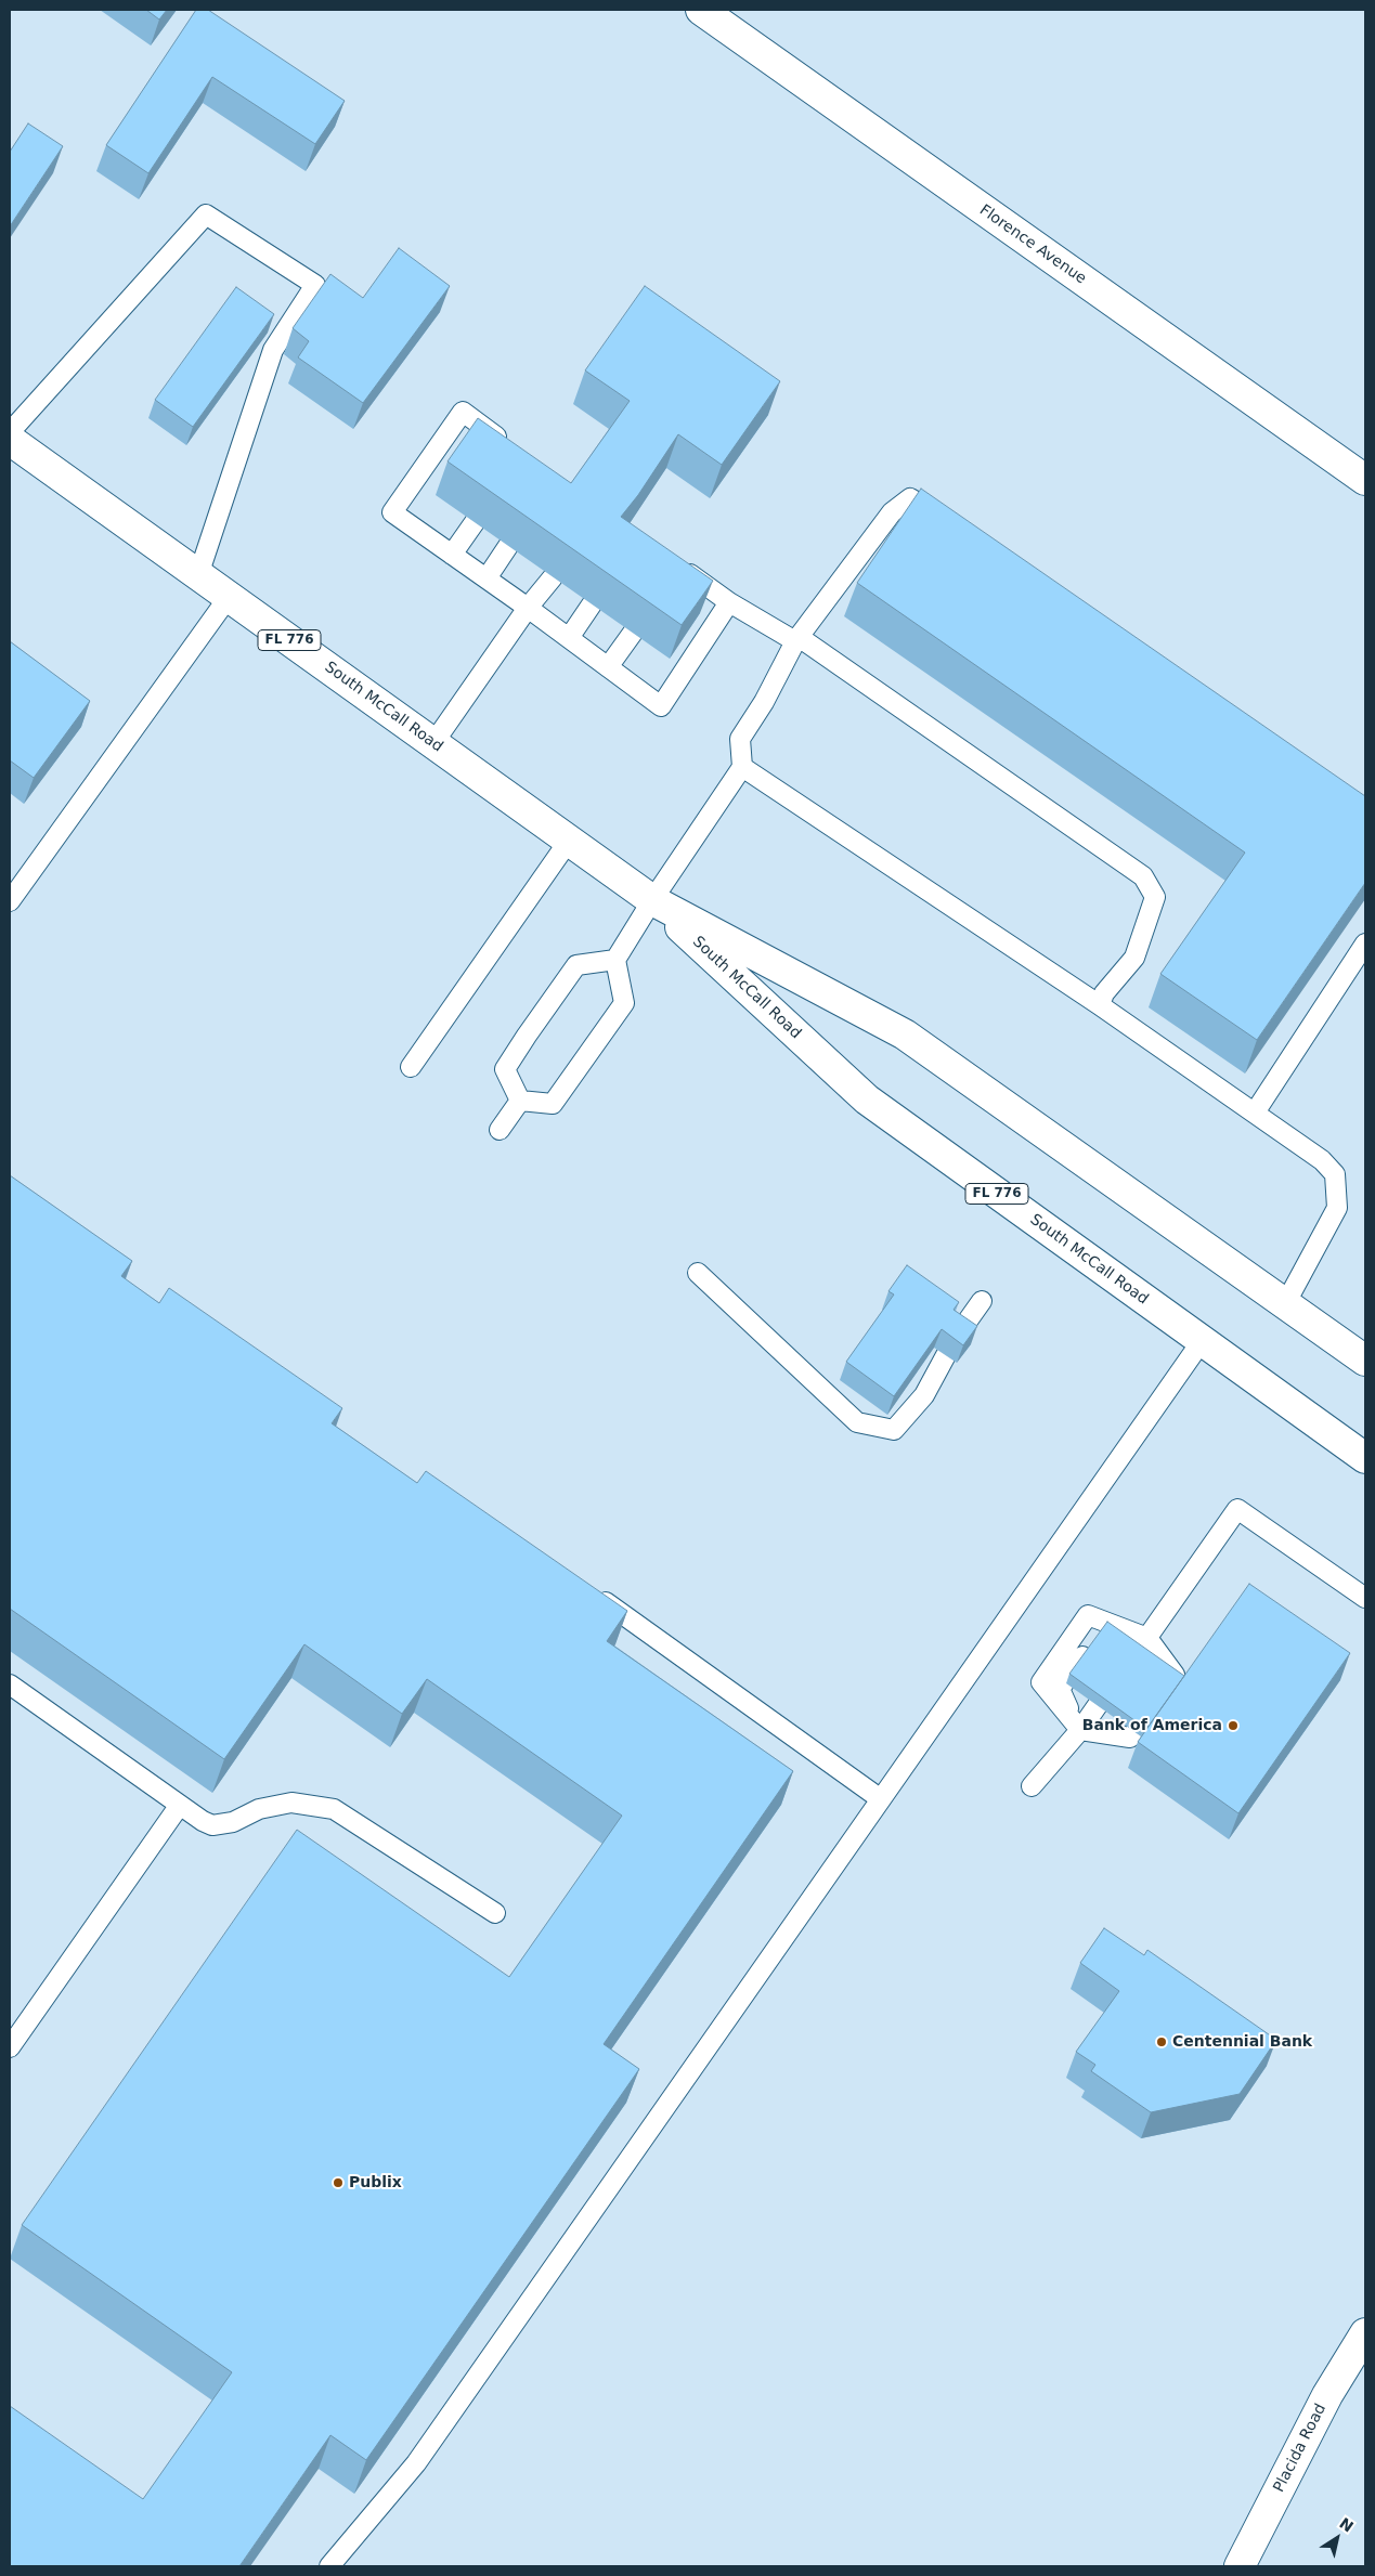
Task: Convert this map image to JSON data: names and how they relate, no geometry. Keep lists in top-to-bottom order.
{
  "streets": {
    "main road": [
      "Florence Avenue",
      "FL 776",
      "South McCall Road",
      "Placida Road"
    ]
  },
  "places": ["Bank of America", "Centennial Bank", "Publix"],
  "north": "top right"
}
